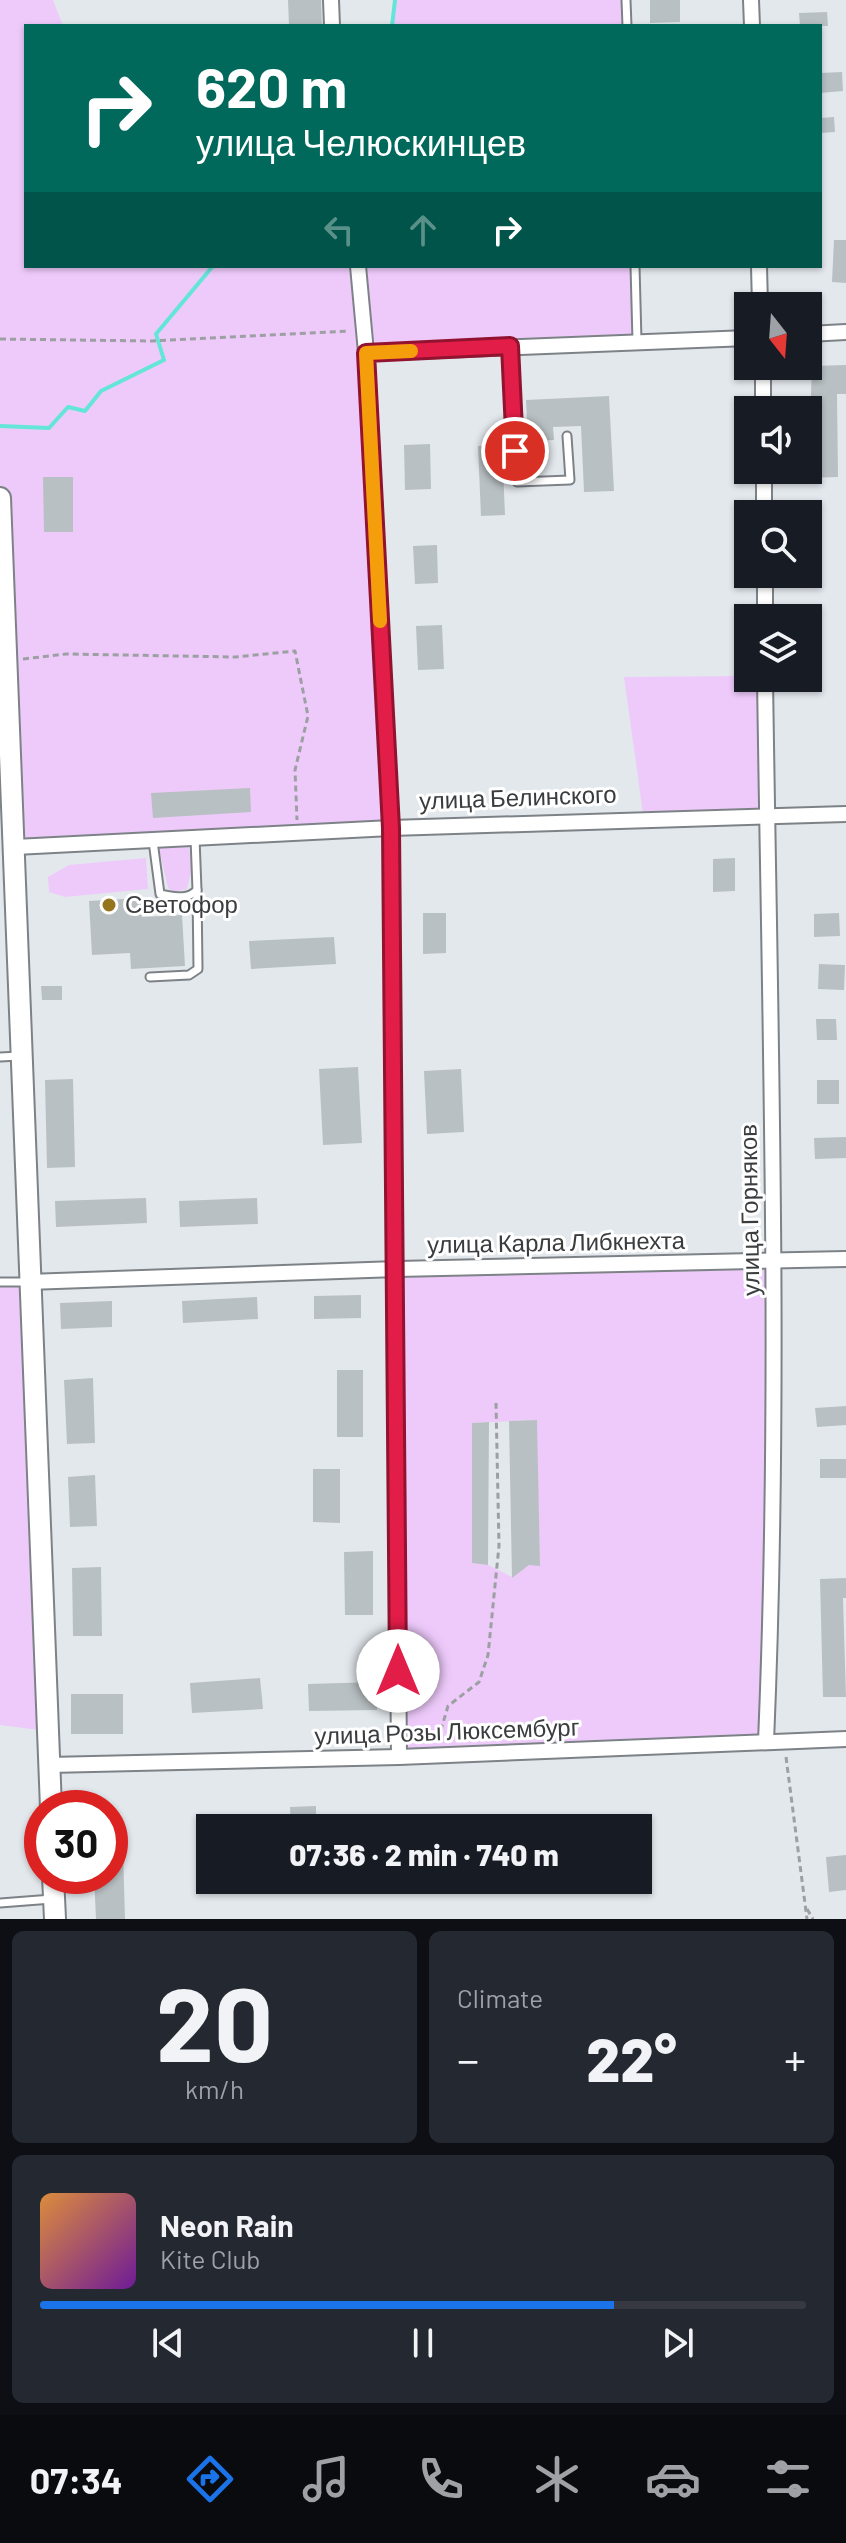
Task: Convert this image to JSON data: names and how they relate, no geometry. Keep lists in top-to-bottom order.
{
  "streets": {
    "street": [
      "улица Белинского",
      "улица Горняков",
      "улица Карла Либкнехта",
      "улица Розы Люксембург"
    ]
  },
  "crossings": [
    ["улица Белинского", "улица Горняков"],
    ["улица Горняков", "улица Карла Либкнехта"],
    ["улица Горняков", "улица Розы Люксембург"]
  ],
  "places": ["Светофор"],
  "north": "bottom",
  "page": {
    "turn": ["620 m", "улица Челюскинцев"],
    "limit": "30",
    "trip": "07:36 · 2 min · 740 m",
    "tile": [
      ["20", "km/h"],
      "Climate"
    ],
    "heat": ["−", "22°", "+"],
    "song": ["Neon Rain", "Kite Club"],
    "tabs": "07:34"
  }
}
